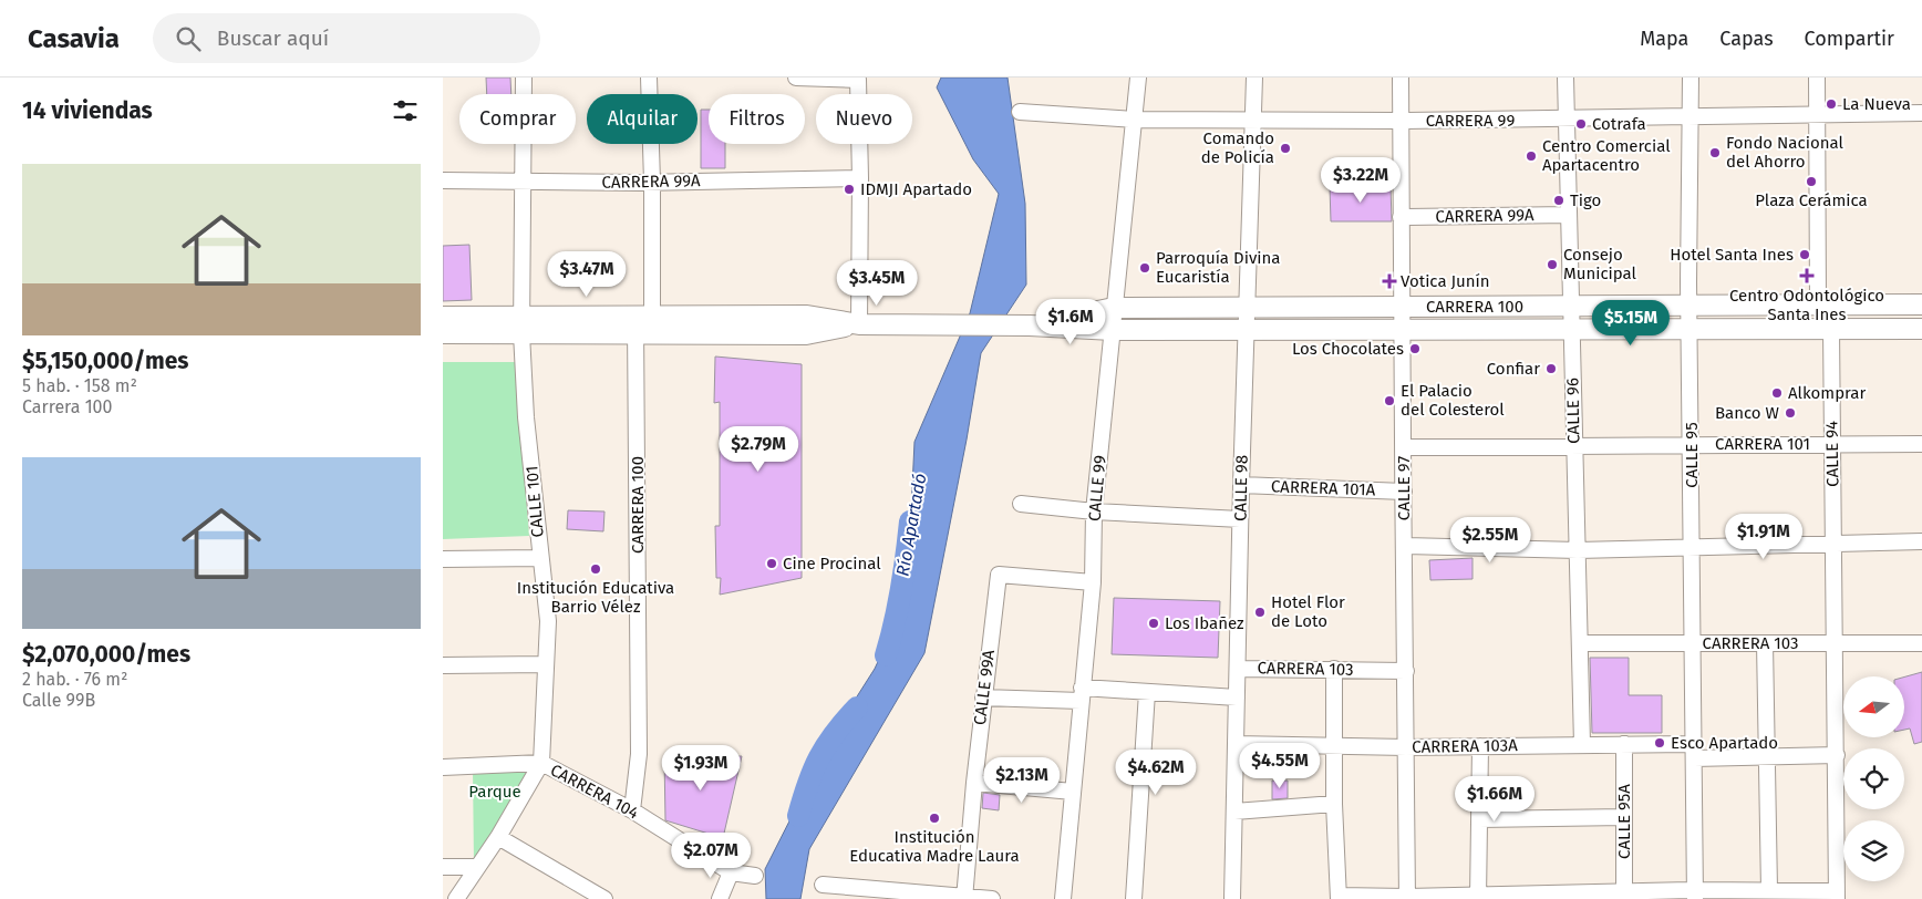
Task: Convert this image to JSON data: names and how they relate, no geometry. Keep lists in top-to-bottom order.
{
  "streets": {
    "main road": ["CARRERA 100"],
    "street": [
      "CARRERA 99",
      "CARRERA 99A",
      "CALLE 96",
      "CARRERA 101",
      "CALLE 94",
      "CALLE 95",
      "CALLE 99",
      "CALLE 98",
      "CARRERA 101A",
      "CALLE 97",
      "CALLE 101",
      "CARRERA 103",
      "CALLE 99A",
      "CARRERA 103A",
      "CARRERA 104",
      "CALLE 95A"
    ]
  },
  "crossings": [
    ["CARRERA 99", "CALLE 96"],
    ["CARRERA 99", "CALLE 94"],
    ["CARRERA 99", "CALLE 95"],
    ["CARRERA 99", "CALLE 99"],
    ["CARRERA 99", "CALLE 98"],
    ["CARRERA 99", "CALLE 97"],
    ["CARRERA 99A", "CALLE 96"],
    ["CARRERA 99A", "CALLE 97"],
    ["CARRERA 99A", "CALLE 101"],
    ["CARRERA 100", "CALLE 96"],
    ["CARRERA 100", "CALLE 94"],
    ["CARRERA 100", "CALLE 95"],
    ["CARRERA 100", "CALLE 99"],
    ["CARRERA 100", "CALLE 98"],
    ["CARRERA 100", "CALLE 97"],
    ["CARRERA 100", "CALLE 101"],
    ["CARRERA 100", "CARRERA 104"],
    ["CALLE 96", "CARRERA 101"],
    ["CALLE 96", "CARRERA 103"],
    ["CALLE 96", "CARRERA 103A"],
    ["CARRERA 101", "CALLE 94"],
    ["CARRERA 101", "CALLE 95"],
    ["CARRERA 101", "CALLE 97"],
    ["CALLE 94", "CARRERA 103"],
    ["CALLE 94", "CARRERA 103A"],
    ["CALLE 95", "CARRERA 103"],
    ["CALLE 95", "CARRERA 103A"],
    ["CALLE 99", "CALLE 99A"],
    ["CALLE 98", "CARRERA 101A"],
    ["CALLE 98", "CARRERA 103"],
    ["CALLE 98", "CARRERA 103A"],
    ["CARRERA 101A", "CALLE 97"],
    ["CALLE 97", "CARRERA 103"],
    ["CALLE 97", "CARRERA 103A"],
    ["CALLE 101", "CARRERA 104"],
    ["CARRERA 103A", "CALLE 95A"]
  ],
  "water": ["Río Apartadó"],
  "parks": ["Parque"],
  "places": {
    "other": [
      "La Nueva",
      "Cotrafa",
      "Comando de Policía",
      "Fondo Nacional del Ahorro",
      "Centro Comercial Apartacentro",
      "Plaza Cerámica",
      "IDMJI Apartado",
      "Tigo",
      "Hotel Santa Ines",
      "Consejo Municipal",
      "Parroquía Divina Eucaristía",
      "Los Chocolates",
      "Confiar",
      "Alkomprar",
      "El Palacio del Colesterol",
      "Banco W",
      "Cine Procinal",
      "Institución Educativa Barrio Vélez",
      "Hotel Flor de Loto",
      "Los Ibañez",
      "Esco Apartado",
      "Institución Educativa Madre Laura"
    ],
    "health": ["Centro Odontológico Santa Ines", "Votica Junín"]
  },
  "north": "left",
  "page": {
    "header": "Casavia",
    "search": "Buscar aquí",
    "nav": ["Mapa", "Capas", "Compartir"],
    "heading": "14 viviendas",
    "chip": [
      "Comprar",
      "Alquilar",
      "Filtros",
      "Nuevo"
    ],
    "list": [
      {
        "name": "$5,150,000/mes",
        "note": "5 hab. · 158 m² · Carrera 100"
      },
      {
        "name": "$2,070,000/mes",
        "note": "2 hab. · 76 m² · Calle 99B"
      }
    ],
    "price": [
      "$3.22M",
      "$3.47M",
      "$3.45M",
      "$1.6M",
      "$5.15M",
      "$2.79M",
      "$1.91M",
      "$2.55M",
      "$4.55M",
      "$1.93M",
      "$4.62M",
      "$2.13M",
      "$1.66M",
      "$2.07M"
    ]
  }
}
